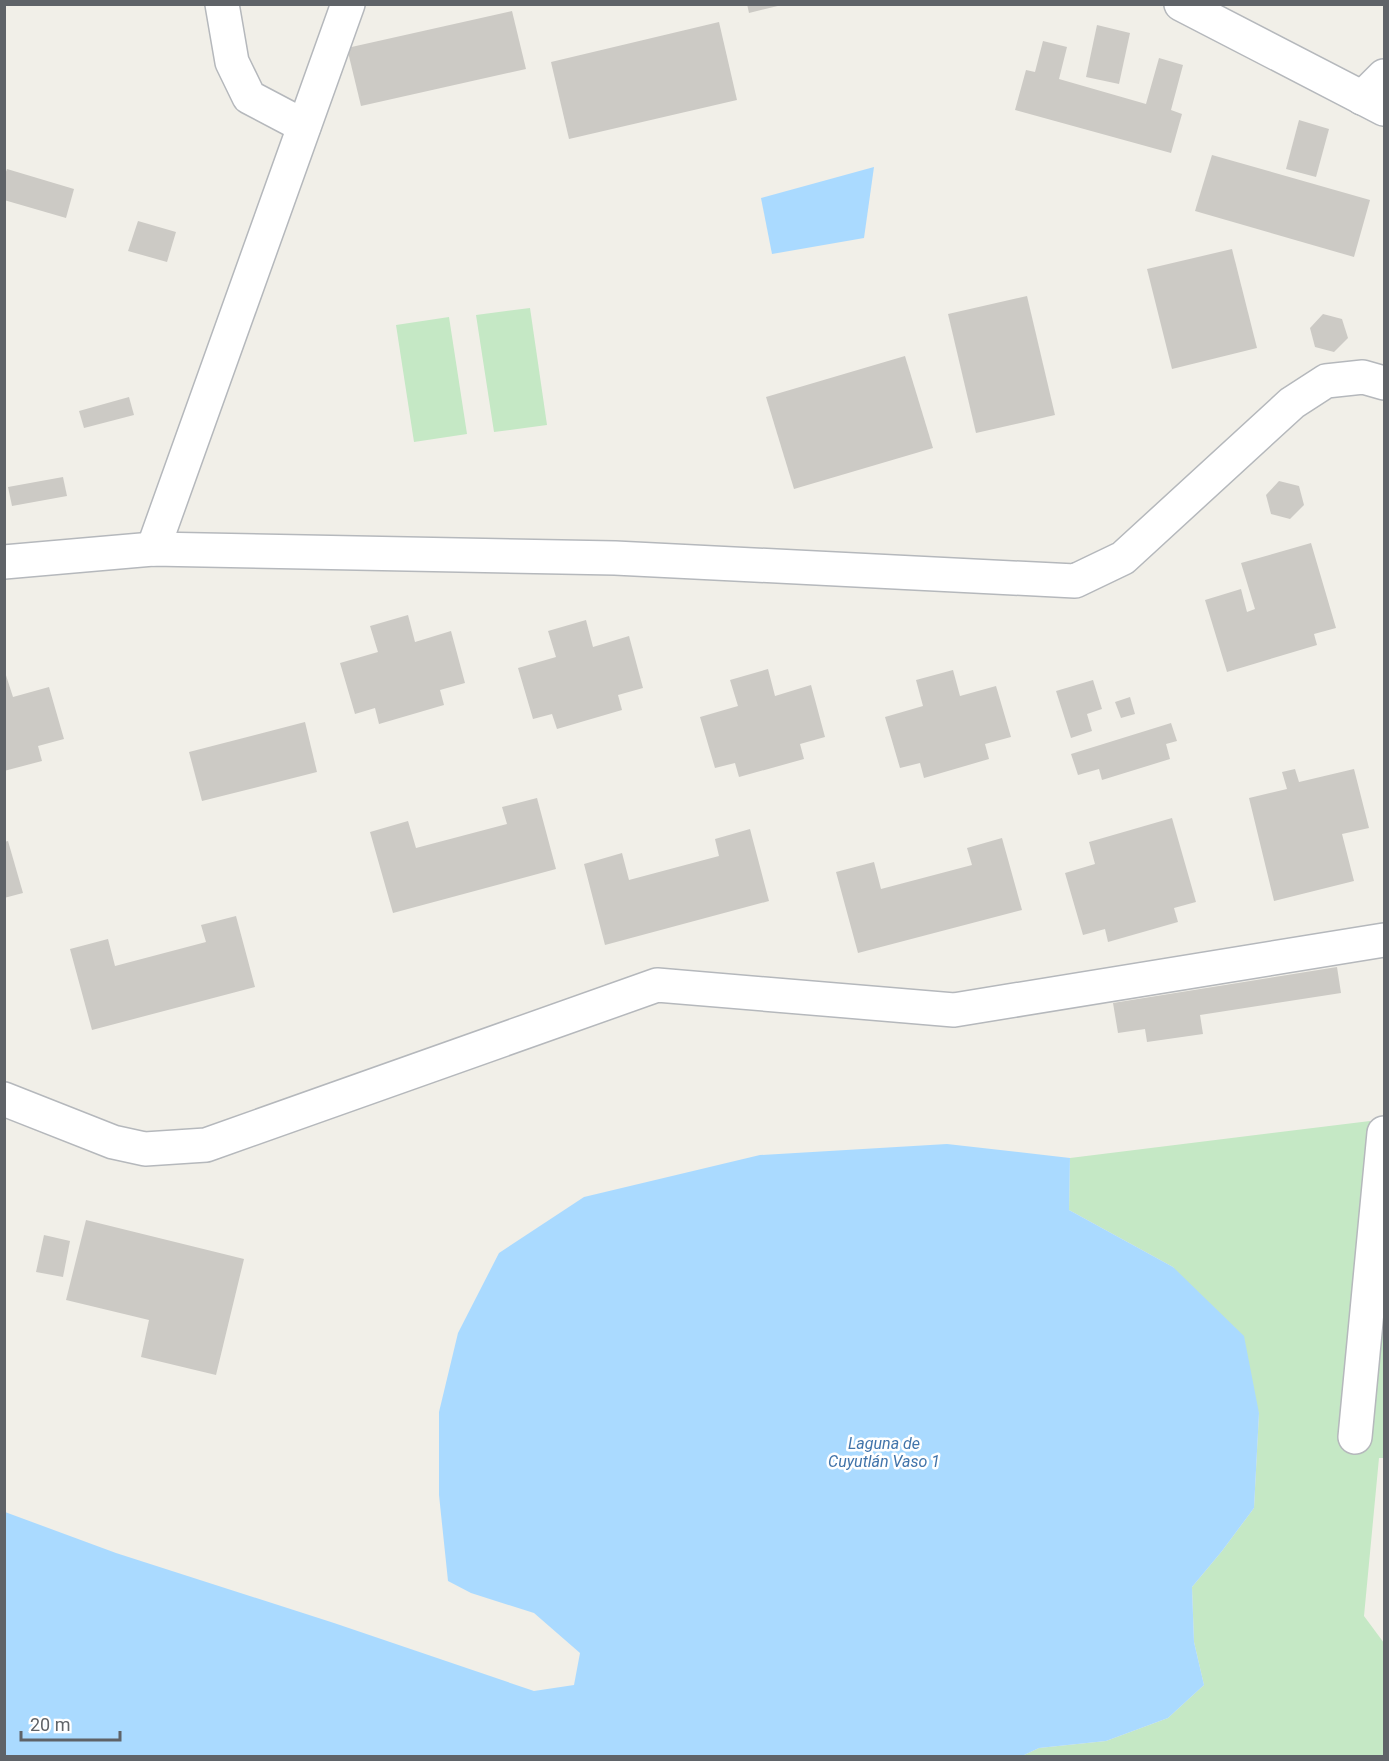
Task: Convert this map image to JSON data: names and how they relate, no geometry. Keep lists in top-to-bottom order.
{
  "water": ["Laguna de Cuyutlán Vaso 1"],
  "scale_bar": "20 m"
}
